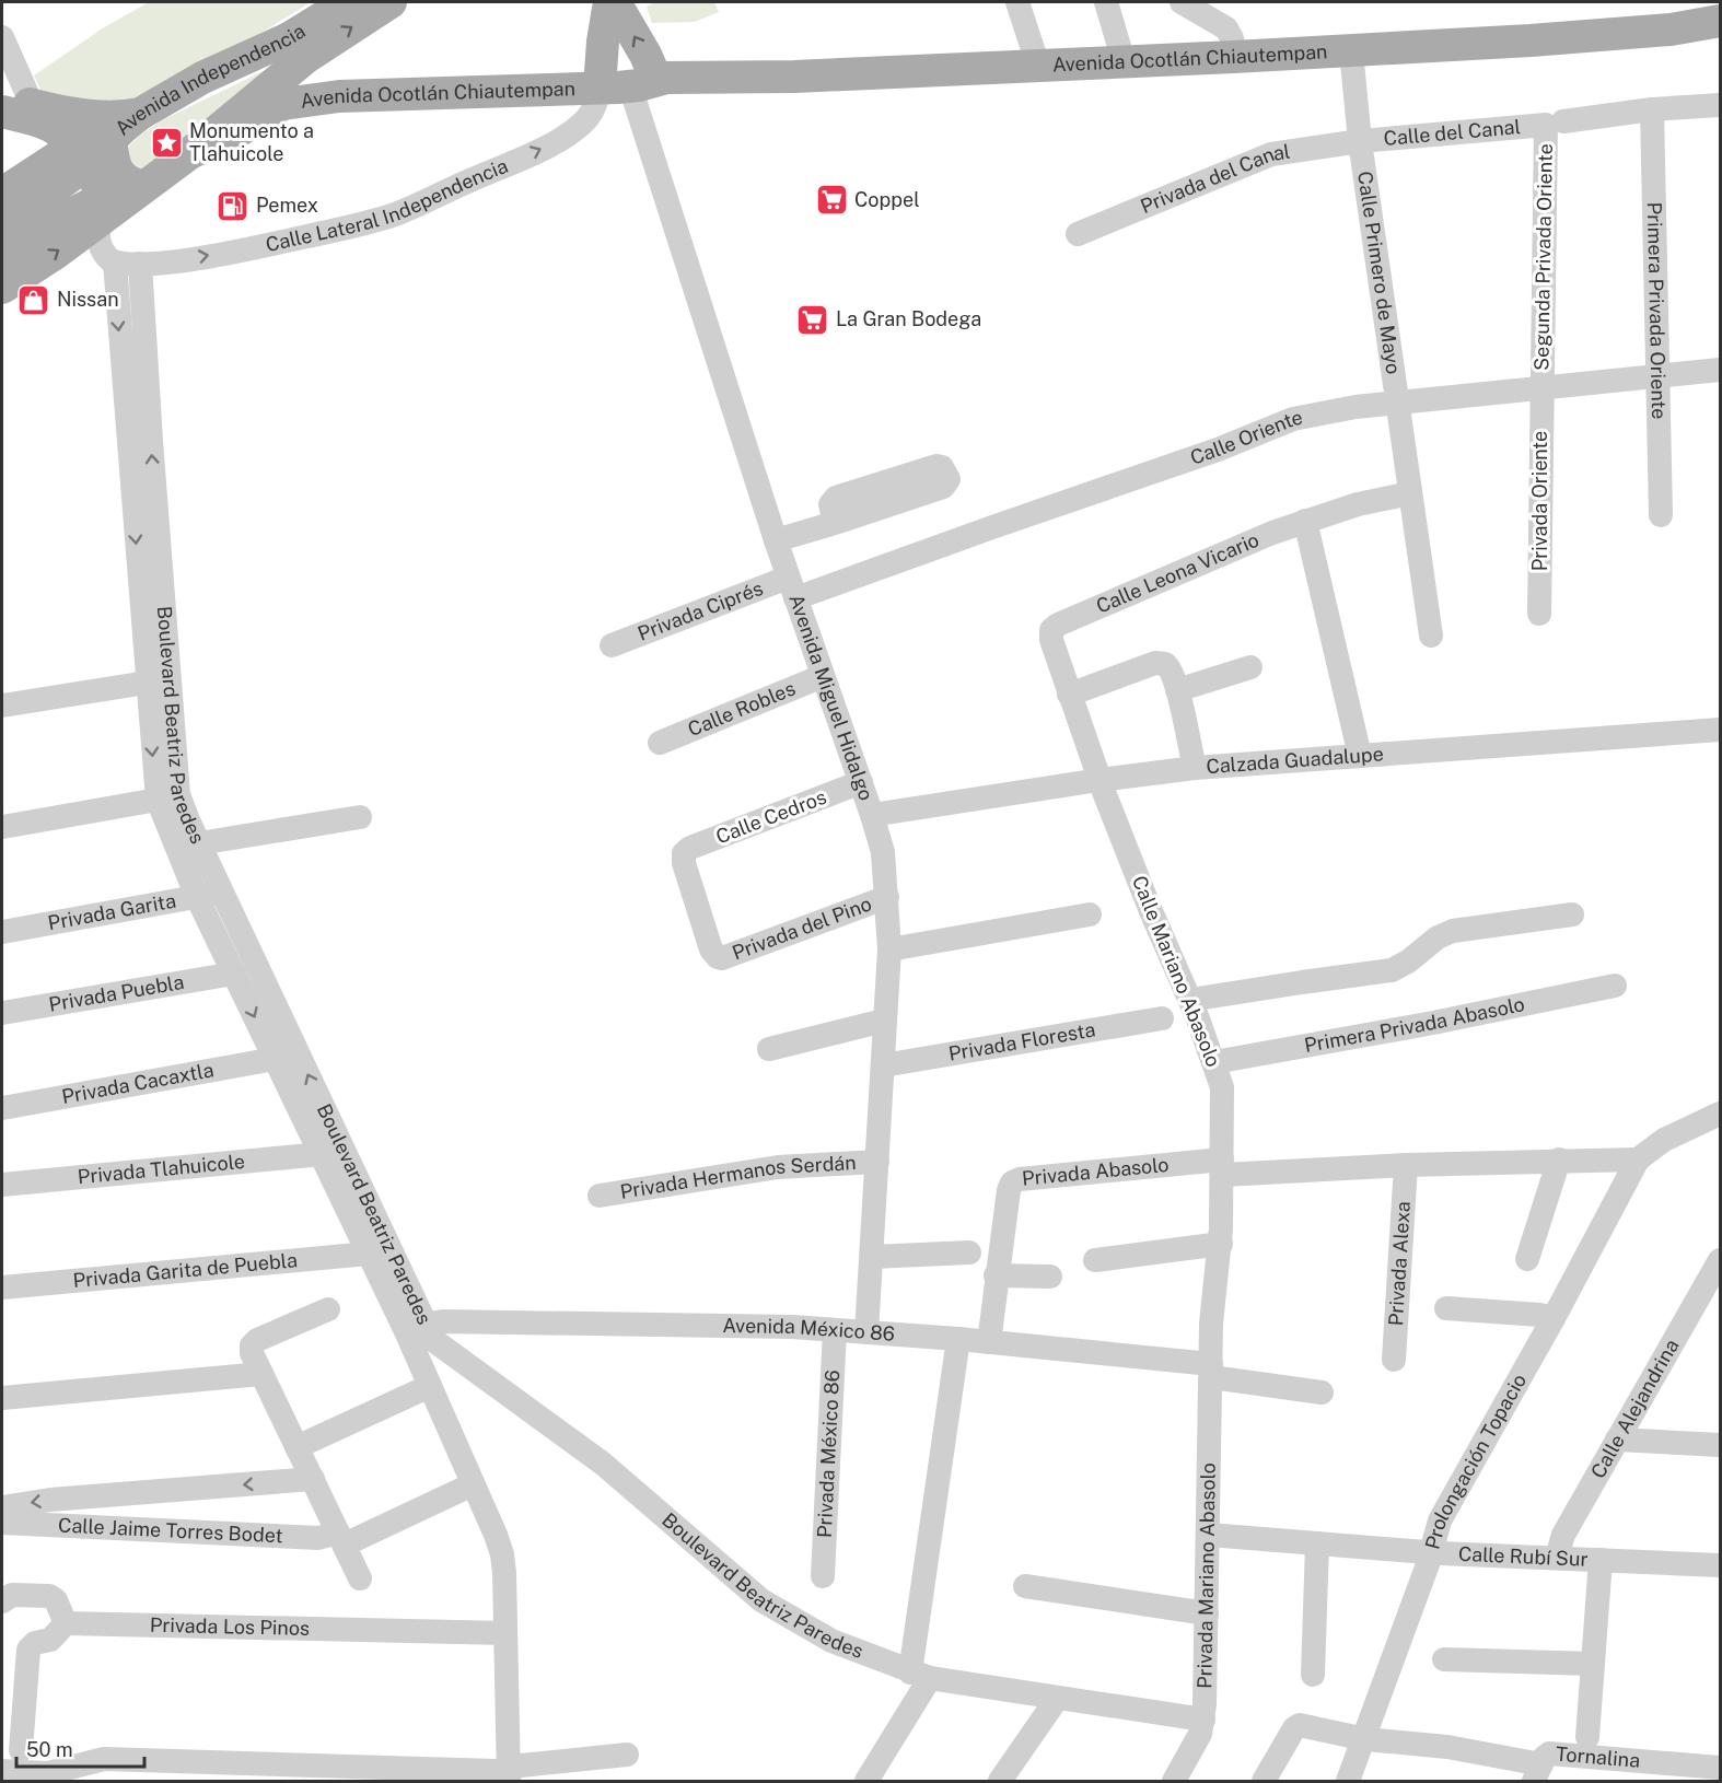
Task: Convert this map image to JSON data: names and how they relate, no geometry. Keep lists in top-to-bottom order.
{
  "streets": {
    "main road": ["Avenida Ocotlán Chiautempan", "Avenida Independencia", "Boulevard Beatriz Paredes"],
    "street": [
      "Calle del Canal",
      "Privada del Canal",
      "Calle Lateral Independencia",
      "Segunda Privada Oriente",
      "Calle Primero de Mayo",
      "Primera Privada Oriente",
      "Calle Oriente",
      "Privada Oriente",
      "Calle Leona Vicario",
      "Privada Ciprés",
      "Avenida Miguel Hidalgo",
      "Calle Robles",
      "Calzada Guadalupe",
      "Calle Cedros",
      "Privada Garita",
      "Privada del Pino",
      "Calle Mariano Abasolo",
      "Privada Puebla",
      "Primera Privada Abasolo",
      "Privada Floresta",
      "Privada Cacaxtla",
      "Privada Tlahuicole",
      "Privada Abasolo",
      "Privada Hermanos Serdán",
      "Privada Alexa",
      "Privada Garita de Puebla",
      "Avenida México 86",
      "Calle Alejandrina",
      "Privada México 86",
      "Prolongación Topacio",
      "Calle Jaime Torres Bodet",
      "Calle Rubí Sur",
      "Privada Mariano Abasolo",
      "Privada Los Pinos",
      "Tornalina"
    ]
  },
  "crossings": [
    ["Avenida Ocotlán Chiautempan", "Avenida Independencia"],
    ["Avenida Ocotlán Chiautempan", "Calle Lateral Independencia"],
    ["Avenida Ocotlán Chiautempan", "Calle Primero de Mayo"],
    ["Avenida Ocotlán Chiautempan", "Avenida Miguel Hidalgo"],
    ["Avenida Independencia", "Boulevard Beatriz Paredes"],
    ["Calle del Canal", "Privada del Canal"],
    ["Calle del Canal", "Segunda Privada Oriente"],
    ["Calle del Canal", "Calle Primero de Mayo"],
    ["Calle del Canal", "Primera Privada Oriente"],
    ["Privada del Canal", "Calle Primero de Mayo"],
    ["Calle Lateral Independencia", "Avenida Miguel Hidalgo"],
    ["Calle Lateral Independencia", "Boulevard Beatriz Paredes"],
    ["Segunda Privada Oriente", "Calle Oriente"],
    ["Segunda Privada Oriente", "Privada Oriente"],
    ["Calle Primero de Mayo", "Calle Oriente"],
    ["Calle Primero de Mayo", "Calle Leona Vicario"],
    ["Primera Privada Oriente", "Calle Oriente"],
    ["Calle Oriente", "Privada Oriente"],
    ["Calle Oriente", "Privada Ciprés"],
    ["Calle Oriente", "Avenida Miguel Hidalgo"],
    ["Calle Leona Vicario", "Calle Mariano Abasolo"],
    ["Privada Ciprés", "Avenida Miguel Hidalgo"],
    ["Avenida Miguel Hidalgo", "Calle Robles"],
    ["Avenida Miguel Hidalgo", "Calzada Guadalupe"],
    ["Avenida Miguel Hidalgo", "Calle Cedros"],
    ["Avenida Miguel Hidalgo", "Privada del Pino"],
    ["Avenida Miguel Hidalgo", "Privada Floresta"],
    ["Avenida Miguel Hidalgo", "Privada Hermanos Serdán"],
    ["Avenida Miguel Hidalgo", "Avenida México 86"],
    ["Boulevard Beatriz Paredes", "Privada Garita"],
    ["Boulevard Beatriz Paredes", "Privada Puebla"],
    ["Boulevard Beatriz Paredes", "Privada Cacaxtla"],
    ["Boulevard Beatriz Paredes", "Privada Tlahuicole"],
    ["Boulevard Beatriz Paredes", "Privada Garita de Puebla"],
    ["Boulevard Beatriz Paredes", "Avenida México 86"],
    ["Boulevard Beatriz Paredes", "Calle Jaime Torres Bodet"],
    ["Boulevard Beatriz Paredes", "Privada Mariano Abasolo"],
    ["Boulevard Beatriz Paredes", "Privada Los Pinos"],
    ["Calzada Guadalupe", "Calle Mariano Abasolo"],
    ["Calle Cedros", "Privada del Pino"],
    ["Calle Mariano Abasolo", "Primera Privada Abasolo"],
    ["Calle Mariano Abasolo", "Privada Abasolo"],
    ["Calle Mariano Abasolo", "Avenida México 86"],
    ["Calle Mariano Abasolo", "Privada Mariano Abasolo"],
    ["Privada Abasolo", "Avenida México 86"],
    ["Avenida México 86", "Privada México 86"],
    ["Avenida México 86", "Privada Mariano Abasolo"],
    ["Calle Alejandrina", "Calle Rubí Sur"],
    ["Prolongación Topacio", "Calle Rubí Sur"],
    ["Prolongación Topacio", "Tornalina"],
    ["Calle Rubí Sur", "Privada Mariano Abasolo"]
  ],
  "one_way": ["Calle Lateral Independencia"],
  "places": {
    "place": ["Monumento a Tlahuicole"],
    "supermarket": ["Coppel", "La Gran Bodega"],
    "fuel station": ["Pemex"],
    "shop": ["Nissan"]
  },
  "scale_bar": "50 m"
}
